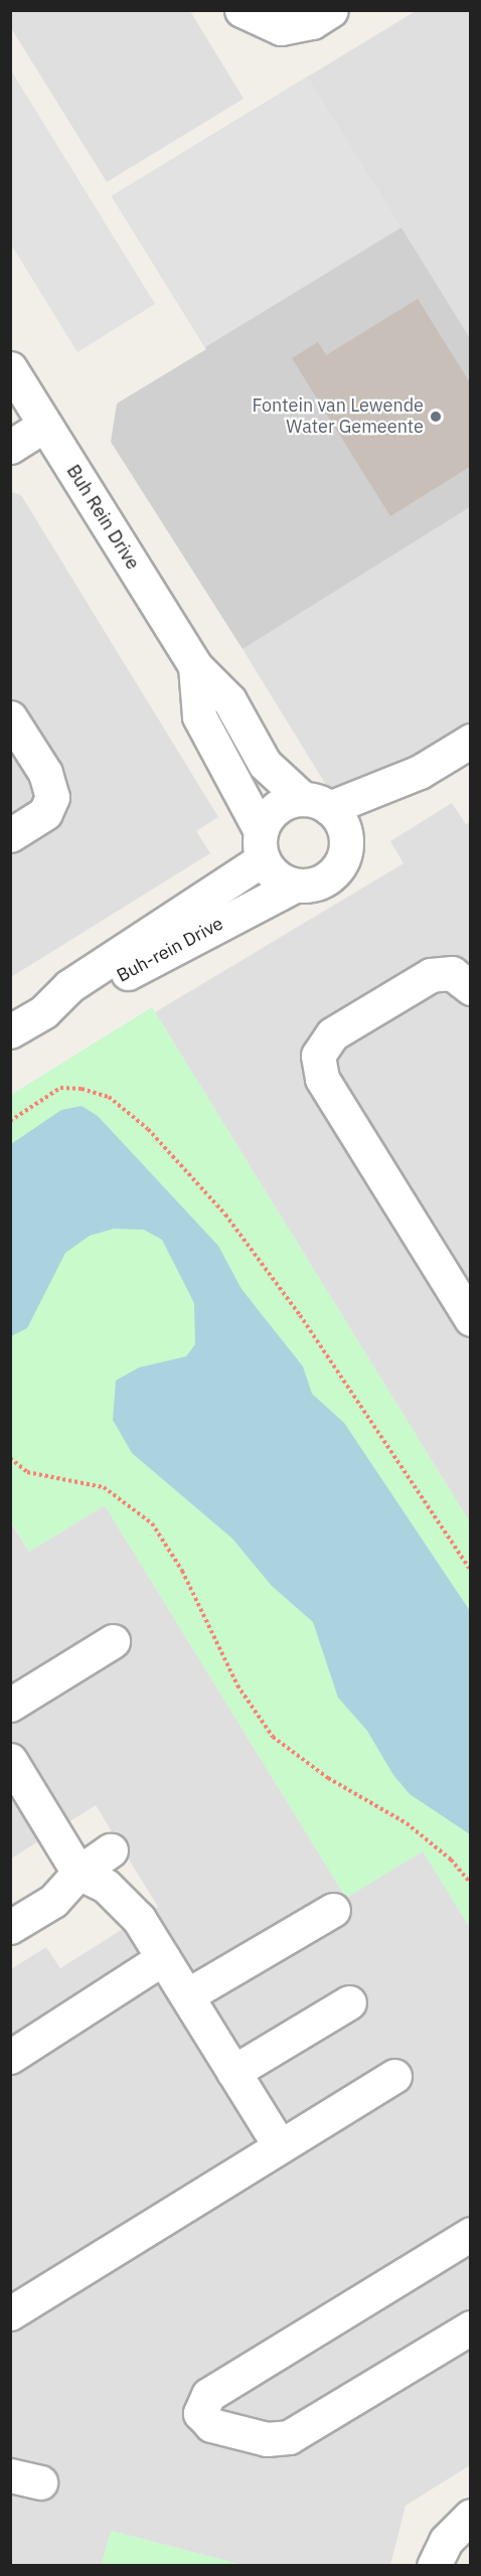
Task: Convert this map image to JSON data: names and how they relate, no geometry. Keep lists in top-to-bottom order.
{
  "streets": {
    "street": ["Buh Rein Drive", "Buh-rein Drive"]
  },
  "crossings": [
    ["Buh Rein Drive", "Buh-rein Drive"]
  ],
  "places": ["Fontein van Lewende Water Gemeente"]
}
